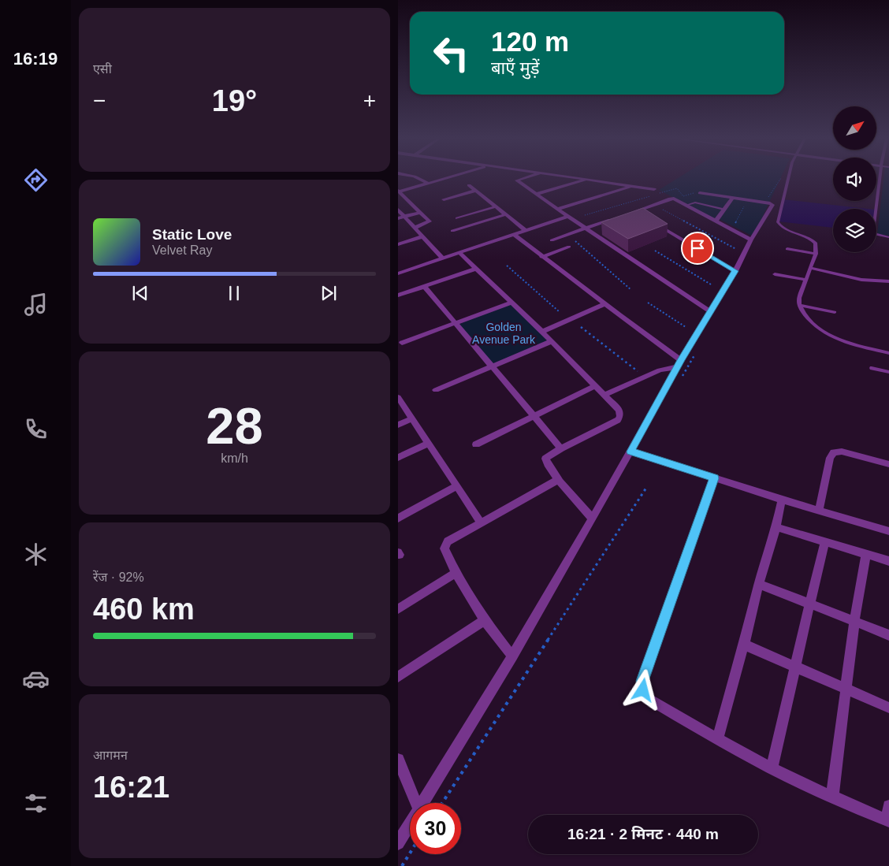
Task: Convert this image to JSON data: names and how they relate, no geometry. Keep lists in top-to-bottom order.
{
  "parks": ["Golden Avenue Park"],
  "north": "top right",
  "page": {
    "tabs": "16:19",
    "tile": [
      "एसी",
      ["28", "km/h"],
      ["रेंज · 92%", "460 km"],
      ["आगमन", "16:21"]
    ],
    "turn": ["120 m", "बाएँ मुड़ें"],
    "heat": ["−", "19°", "+"],
    "song": ["Static Love", "Velvet Ray"],
    "limit": "30",
    "trip": "16:21 · 2 मिनट · 440 m"
  }
}
